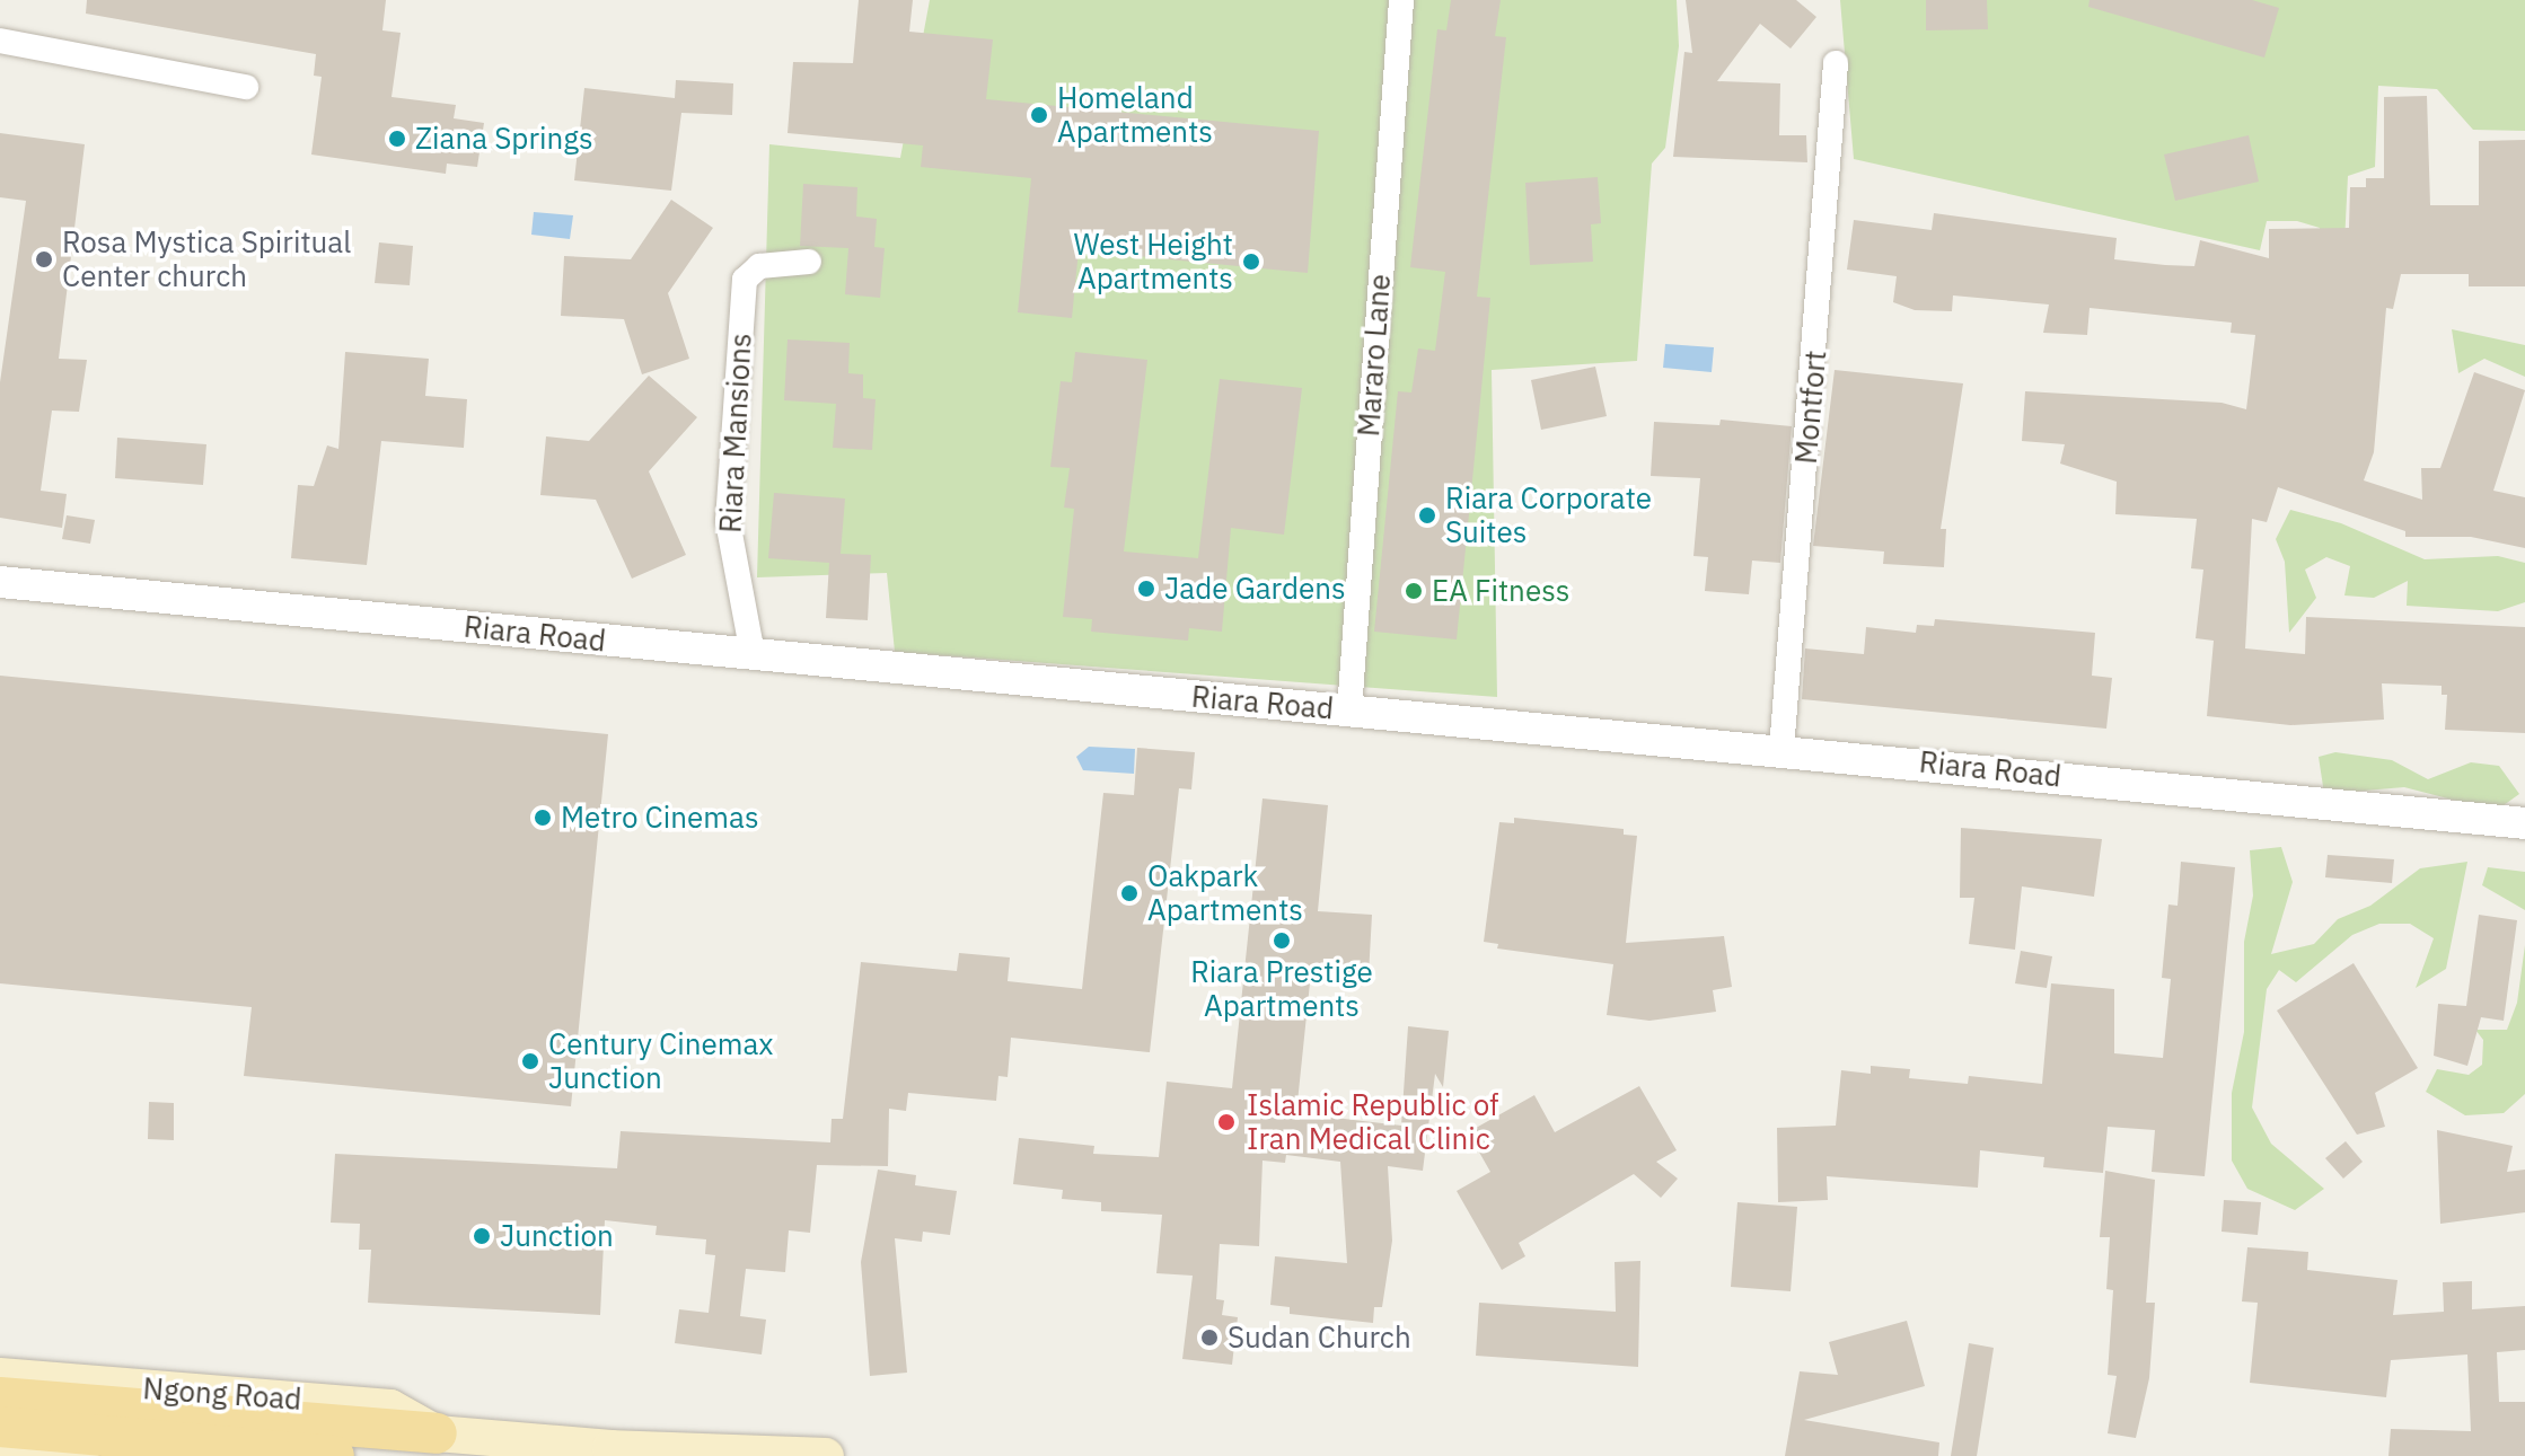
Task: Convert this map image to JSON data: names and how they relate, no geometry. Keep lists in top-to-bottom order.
{
  "streets": {
    "main road": ["Ngong Road"],
    "street": [
      "Mararo Lane",
      "Montfort",
      "Riara Mansions",
      "Riara Road"
    ]
  },
  "crossings": [
    ["Mararo Lane", "Riara Road"],
    ["Montfort", "Riara Road"],
    ["Riara Mansions", "Riara Road"]
  ],
  "places": [
    "Homeland Apartments",
    "Ziana Springs",
    "Rosa Mystica Spiritual Center church",
    "West Height Apartments",
    "Riara Corporate Suites",
    "Jade Gardens",
    "EA Fitness",
    "Metro Cinemas",
    "Oakpark Apartments",
    "Riara Prestige Apartments",
    "Century Cinemax Junction",
    "Islamic Republic of Iran Medical Clinic",
    "Junction",
    "Sudan Church"
  ]
}
